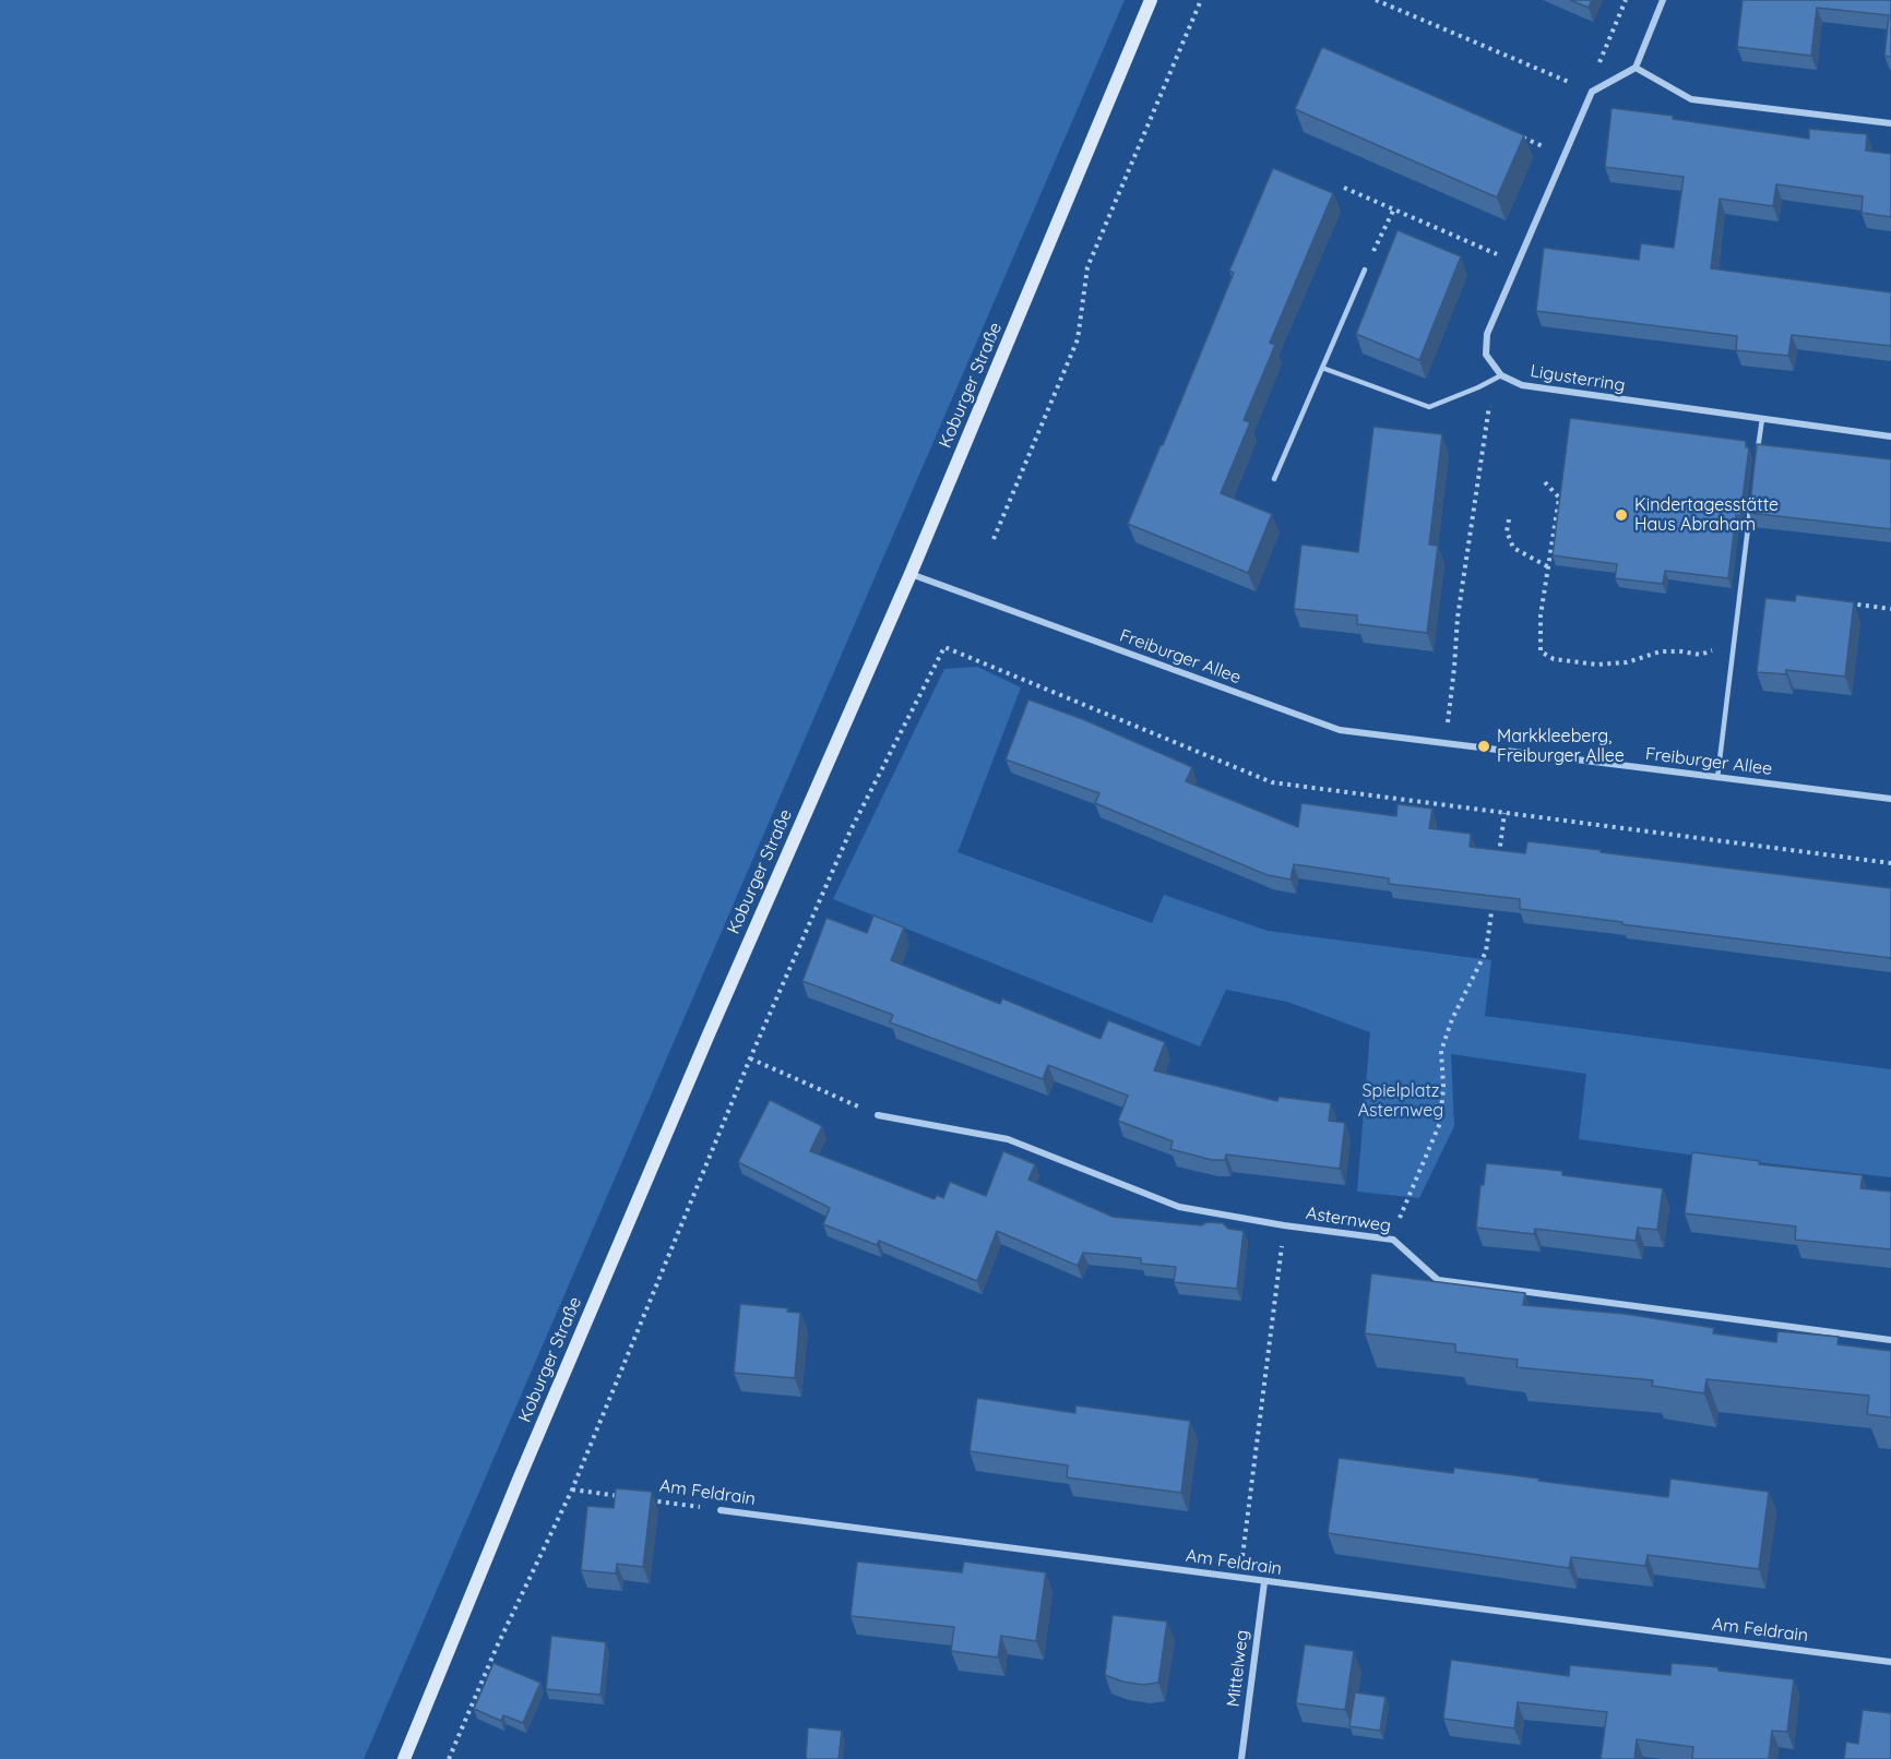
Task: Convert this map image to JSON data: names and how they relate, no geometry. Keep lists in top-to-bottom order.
{
  "streets": {
    "main road": ["Koburger Straße"],
    "street": [
      "Ligusterring",
      "Freiburger Allee",
      "Asternweg",
      "Am Feldrain",
      "Mittelweg"
    ]
  },
  "crossings": [
    ["Koburger Straße", "Freiburger Allee"],
    ["Am Feldrain", "Mittelweg"]
  ],
  "parks": ["Spielplatz Asternweg"],
  "places": ["Kindertagesstätte Haus Abraham", "Markkleeberg, Freiburger Allee"]
}
